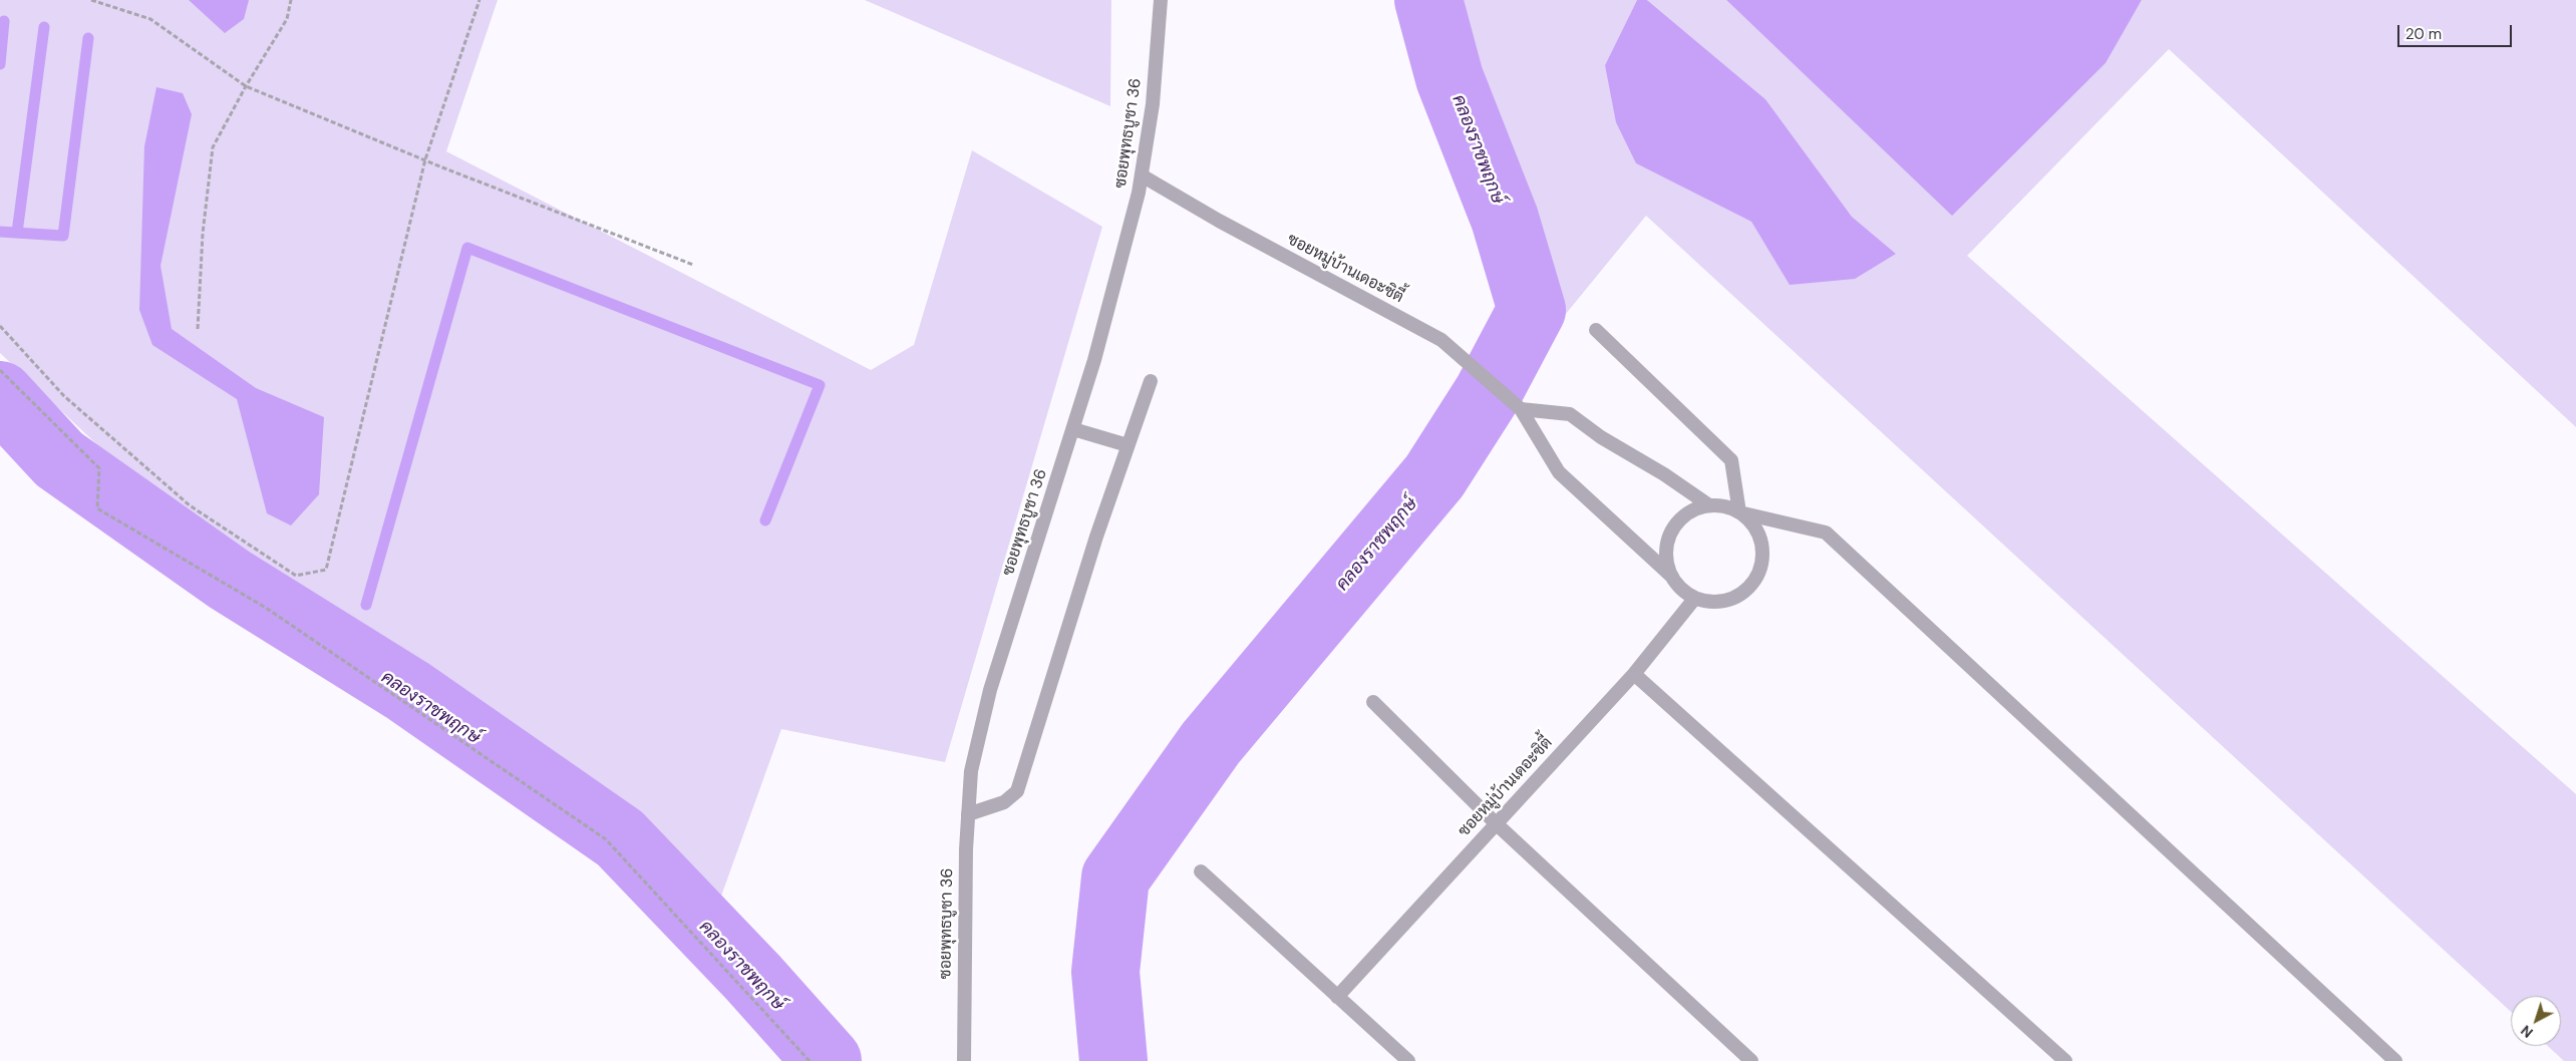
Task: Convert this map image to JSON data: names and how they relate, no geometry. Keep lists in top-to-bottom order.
{
  "streets": {
    "street": ["ซอยพุทธบูชา 36", "ซอยหมู่บ้านเดอะซิตี้"]
  },
  "crossings": [
    ["ซอยพุทธบูชา 36", "ซอยหมู่บ้านเดอะซิตี้"]
  ],
  "water": ["คลองราชพฤกษ์"],
  "scale_bar": "20 m",
  "north": "bottom left"
}
